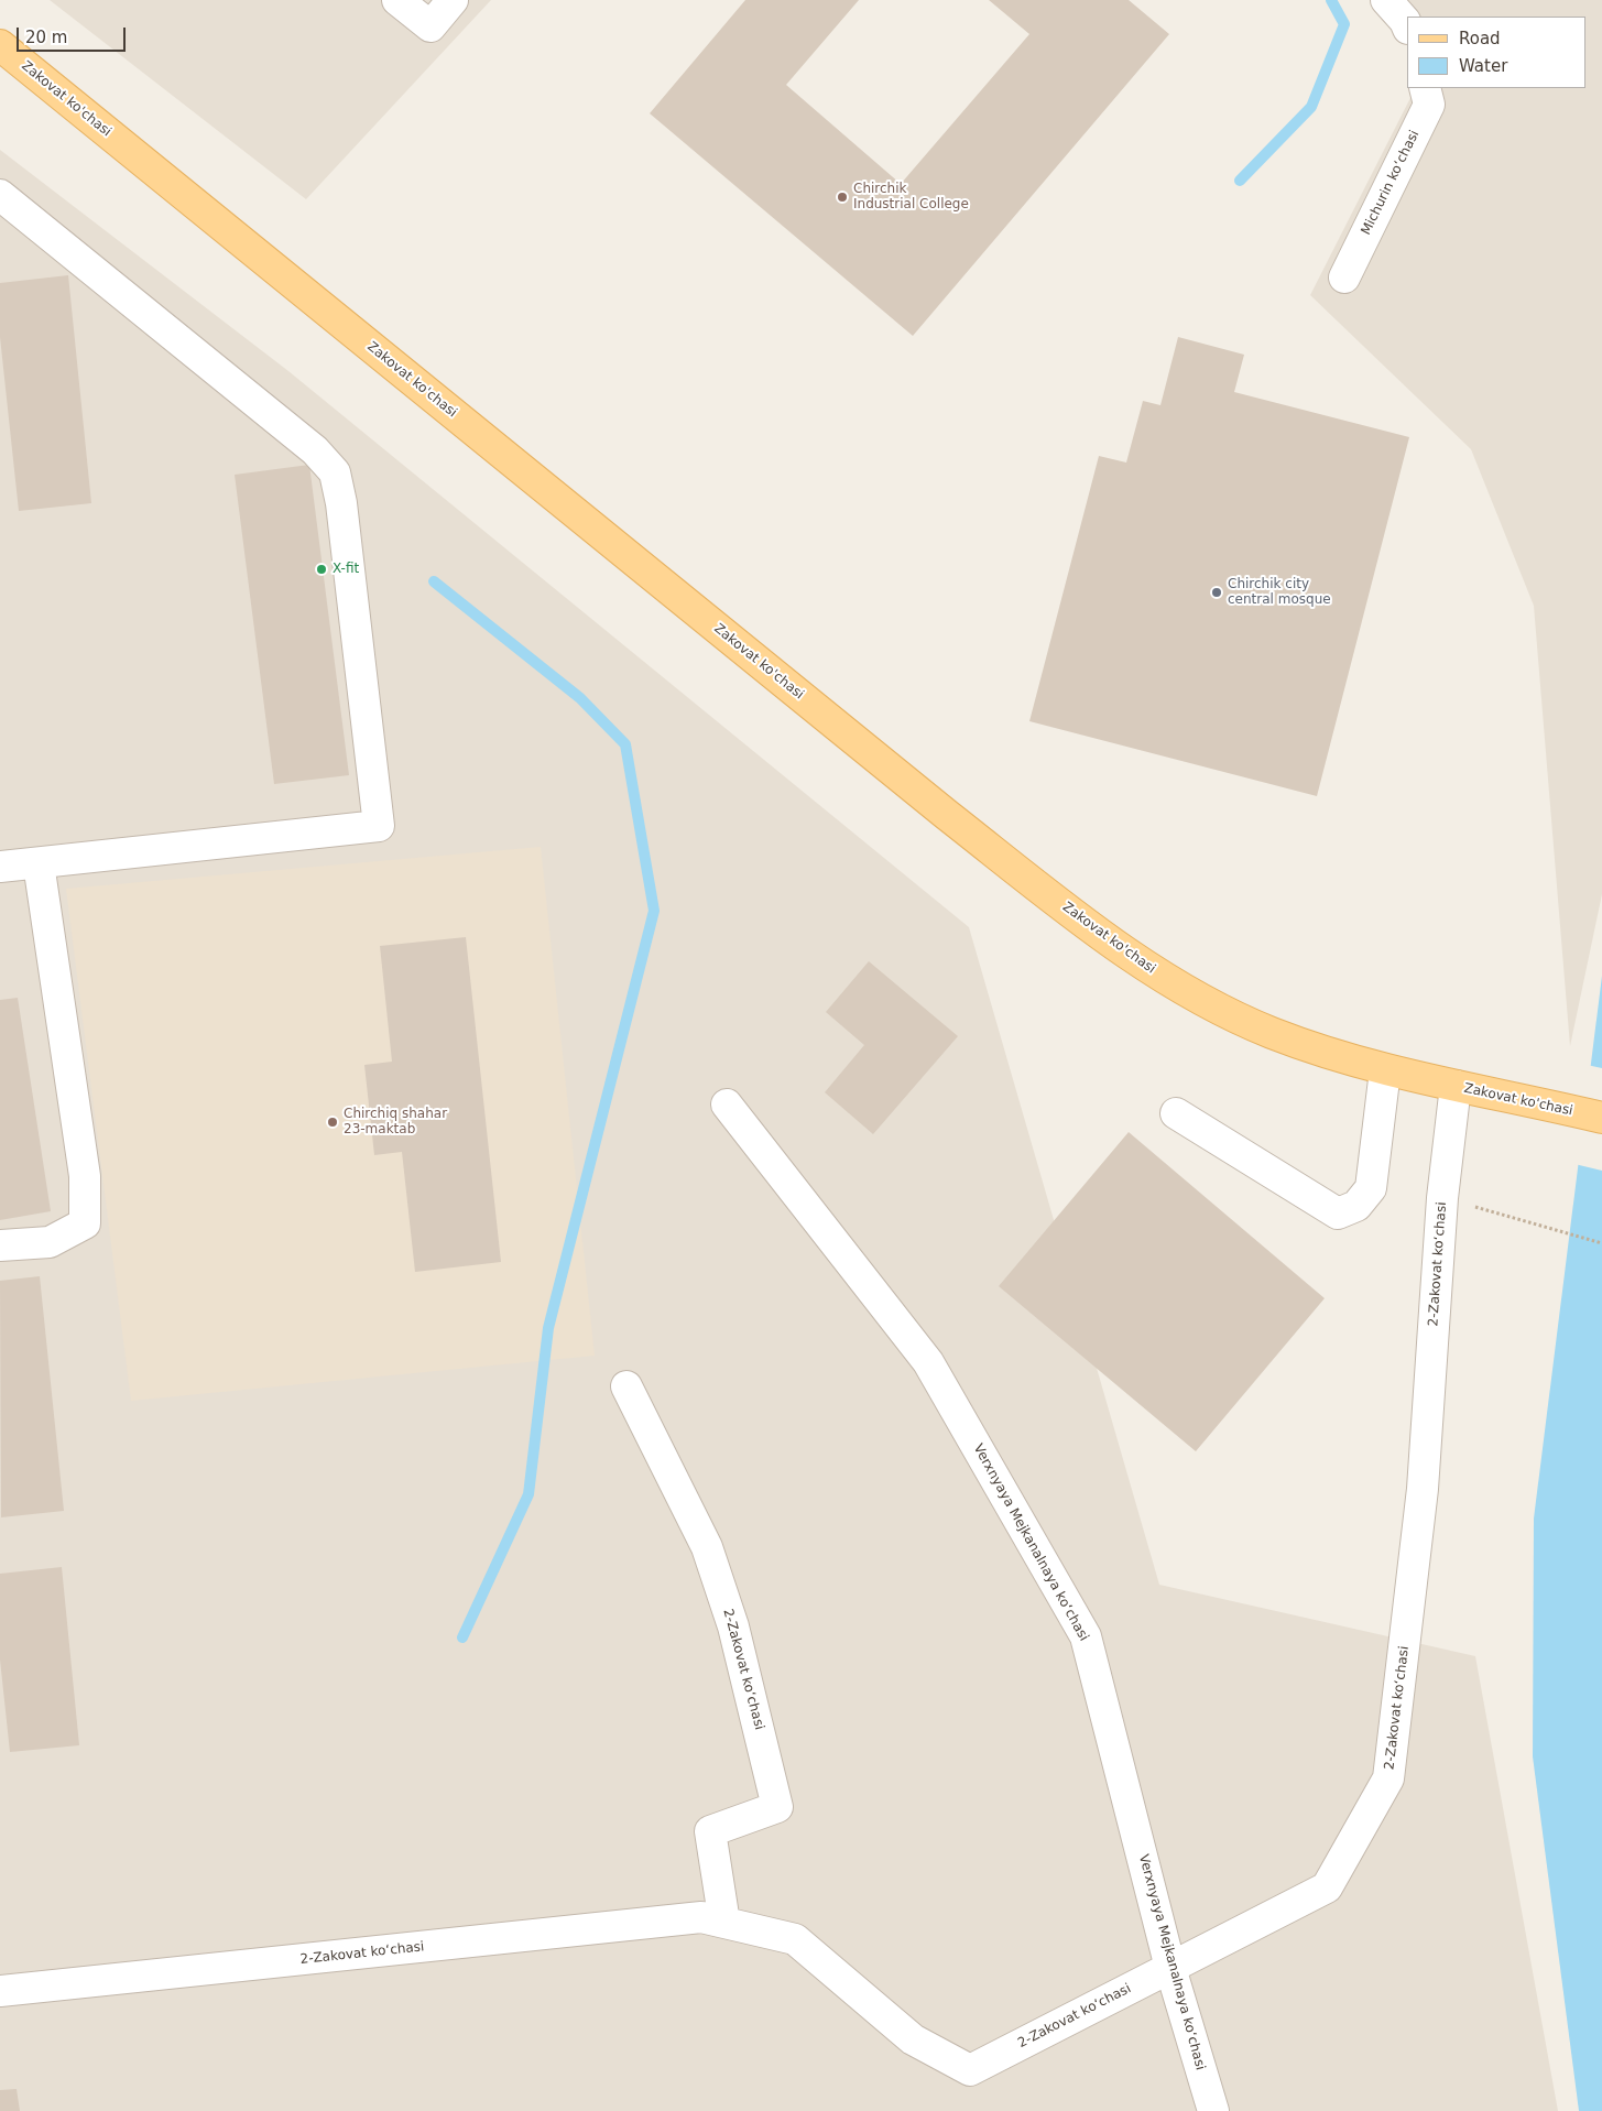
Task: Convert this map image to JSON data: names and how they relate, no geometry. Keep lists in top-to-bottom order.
{
  "streets": {
    "main road": ["Zakovat ko'chasi"],
    "street": ["Michurin ko‘chasi", "2-Zakovat ko‘chasi", "Verxnyaya Mejkanalnaya ko‘chasi"]
  },
  "crossings": [
    ["Zakovat ko'chasi", "2-Zakovat ko‘chasi"],
    ["2-Zakovat ko‘chasi", "Verxnyaya Mejkanalnaya ko‘chasi"]
  ],
  "places": [
    "Chirchik Industrial College",
    "X-fit",
    "Chirchik city central mosque",
    "Chirchiq shahar 23-maktab"
  ],
  "legend": ["Road", "Water"],
  "scale_bar": "20 m"
}
